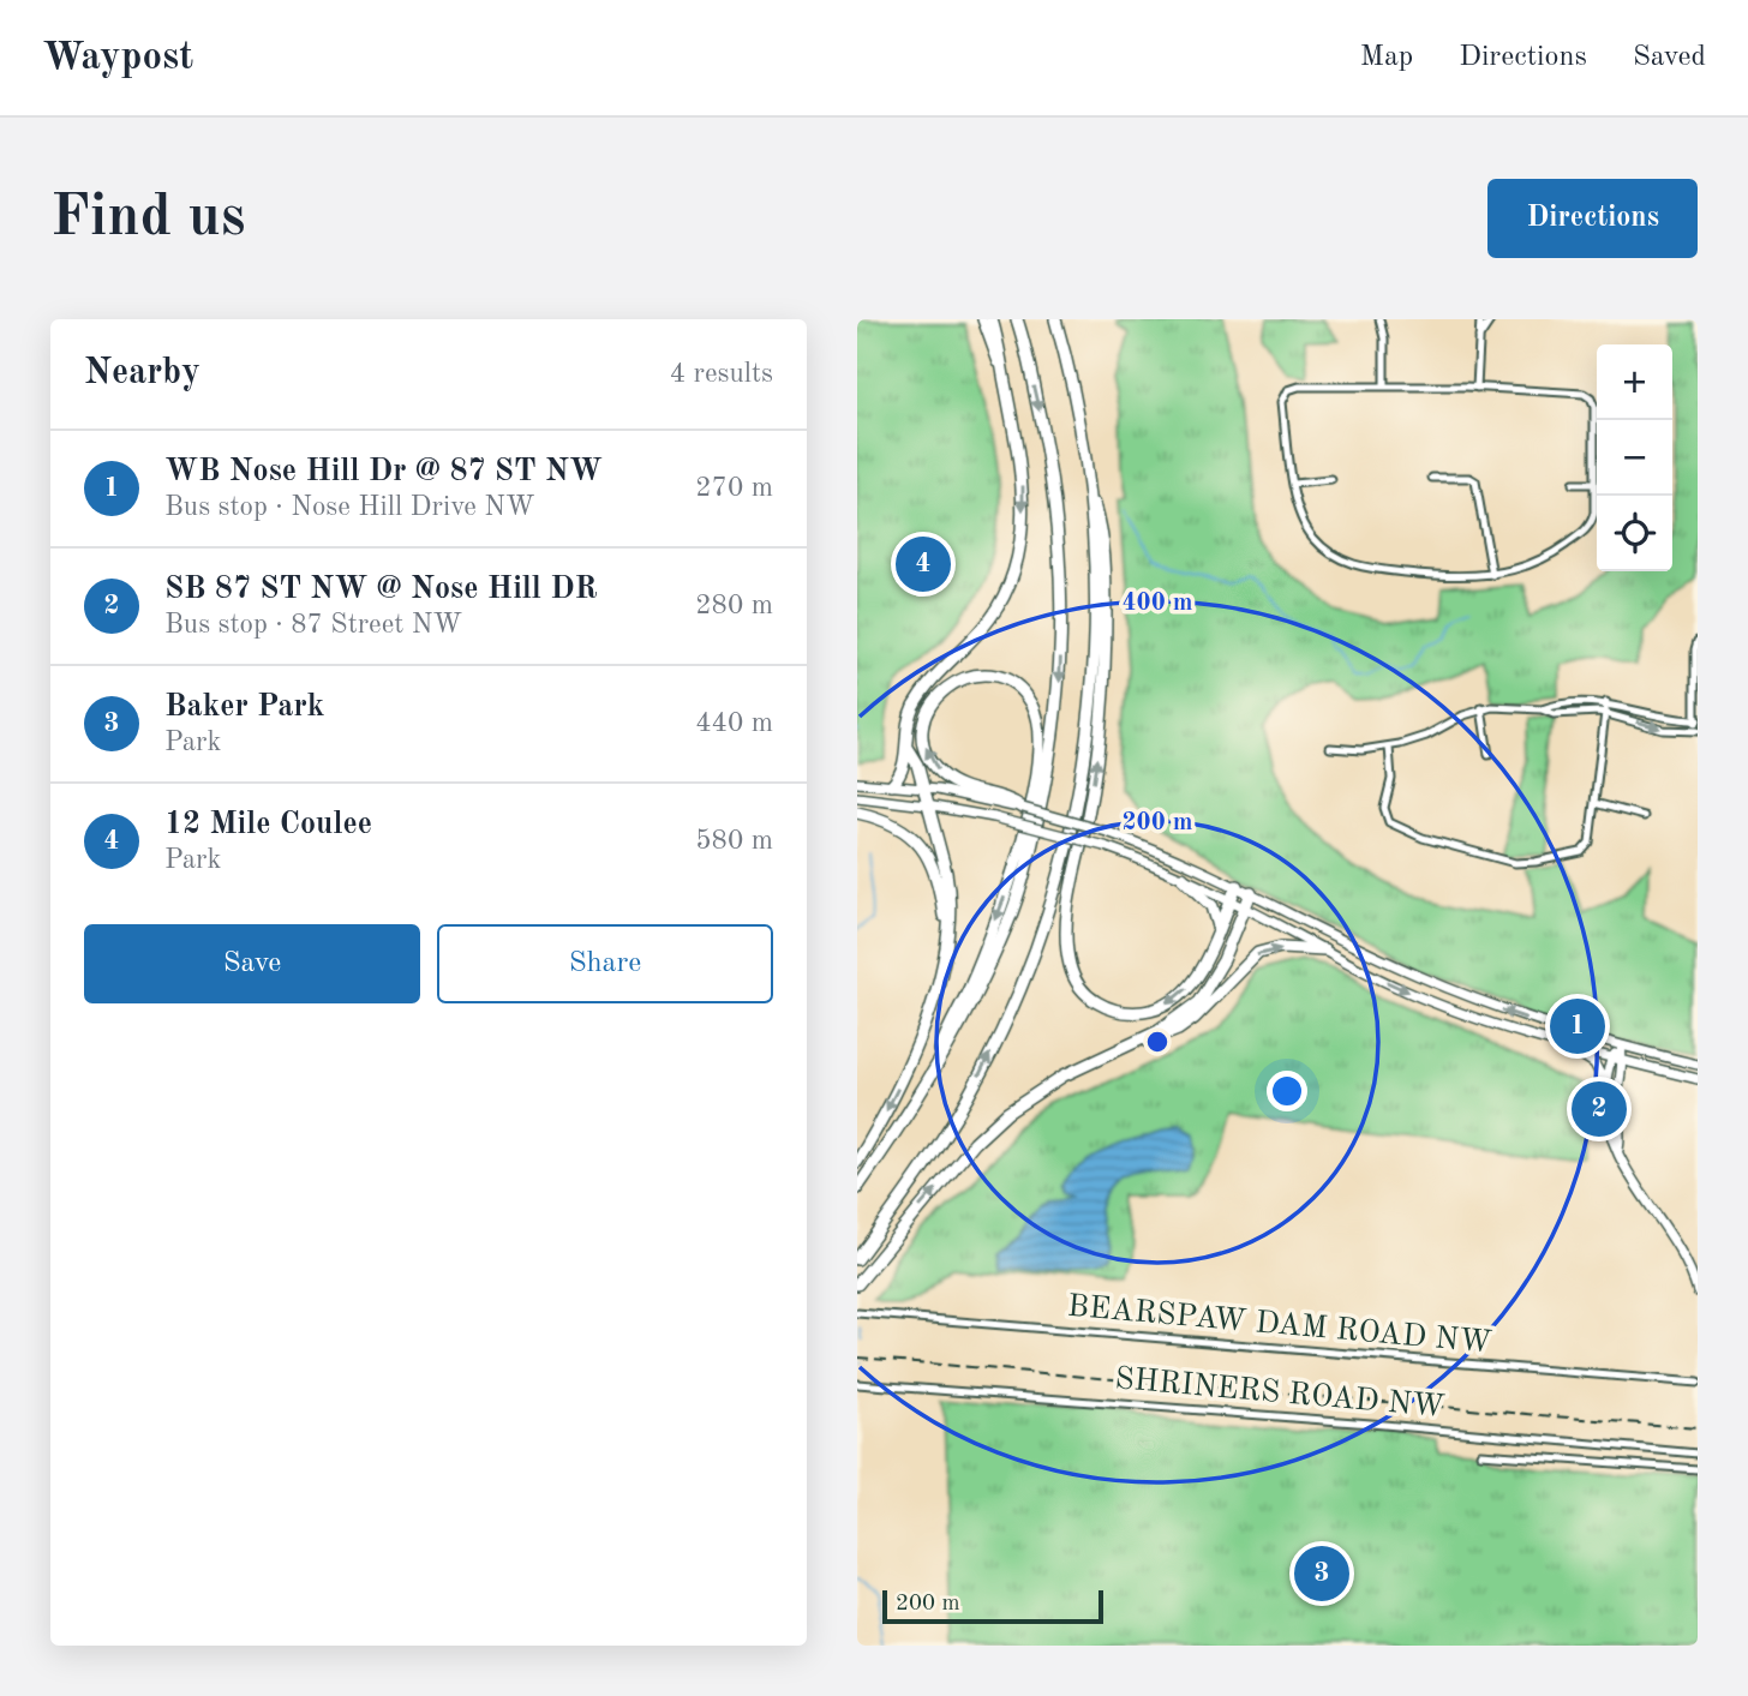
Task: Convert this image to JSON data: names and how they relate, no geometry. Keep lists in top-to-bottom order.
{
  "streets": {
    "street": ["BEARSPAW DAM ROAD NW", "SHRINERS ROAD NW"]
  },
  "scale_bar": "200 m",
  "page": {
    "header": "Waypost",
    "nav": ["Map", "Directions", "Saved"],
    "buttons": [
      "Directions",
      ["Save", "Share"]
    ],
    "title": "Find us",
    "heading": ["Nearby", "4 results"],
    "map_buttons": ["+", "−"],
    "list": [
      {
        "mark": "1",
        "name": "WB Nose Hill Dr @ 87 ST NW",
        "note": "Bus stop · Nose Hill Drive NW",
        "value": "270 m"
      },
      {
        "mark": "2",
        "name": "SB 87 ST NW @ Nose Hill DR",
        "note": "Bus stop · 87 Street NW",
        "value": "280 m"
      },
      {
        "mark": "3",
        "name": "Baker Park",
        "note": "Park",
        "value": "440 m"
      },
      {
        "mark": "4",
        "name": "12 Mile Coulee",
        "note": "Park",
        "value": "580 m"
      }
    ],
    "pins": [
      "4",
      "1",
      "2",
      "3"
    ],
    "scale": "200 m"
  },
  "rings": ["400 m", "200 m"]
}
